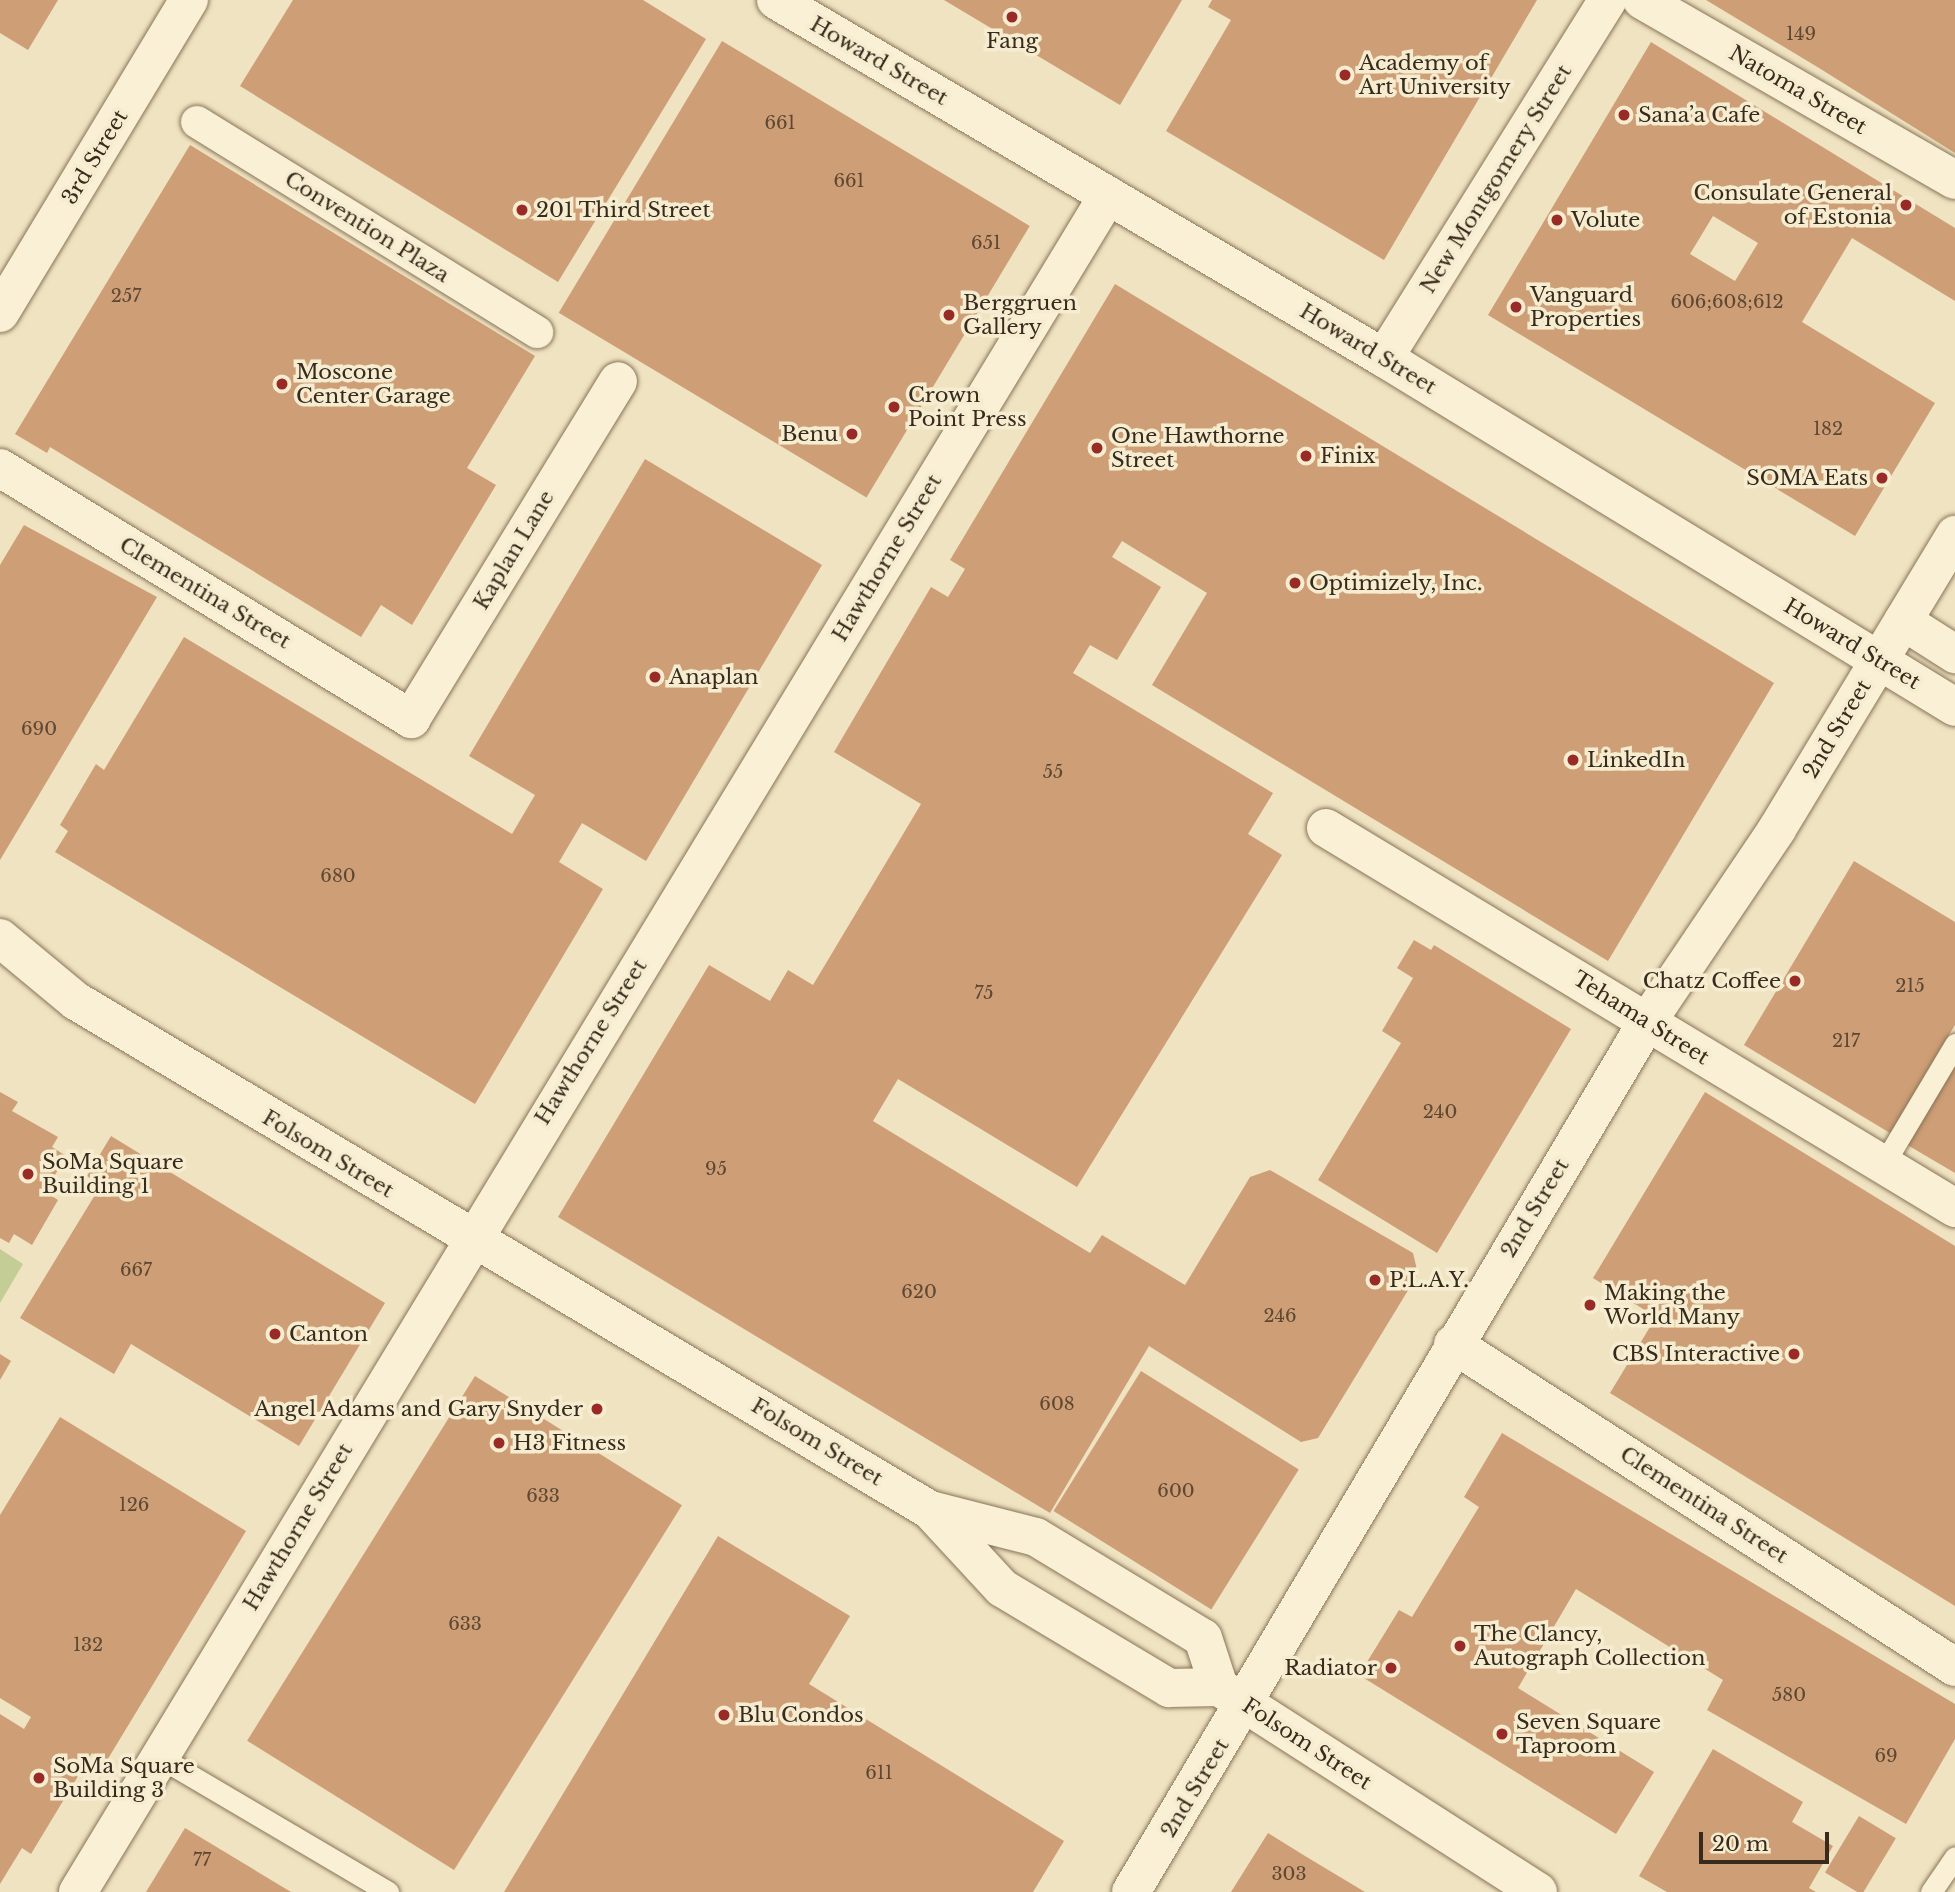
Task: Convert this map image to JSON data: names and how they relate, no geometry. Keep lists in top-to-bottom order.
{
  "streets": {
    "street": [
      "Howard Street",
      "Natoma Street",
      "3rd Street",
      "New Montgomery Street",
      "Convention Plaza",
      "Kaplan Lane",
      "Hawthorne Street",
      "Clementina Street",
      "2nd Street",
      "Tehama Street",
      "Folsom Street"
    ]
  },
  "crossings": [
    ["Howard Street", "New Montgomery Street"],
    ["Howard Street", "Hawthorne Street"],
    ["Howard Street", "2nd Street"],
    ["Kaplan Lane", "Clementina Street"],
    ["Hawthorne Street", "Folsom Street"],
    ["Clementina Street", "2nd Street"],
    ["2nd Street", "Tehama Street"],
    ["2nd Street", "Folsom Street"]
  ],
  "places": [
    "Fang",
    "Academy of Art University",
    "Sana’a Cafe",
    "Consulate General of Estonia",
    "201 Third Street",
    "Volute",
    "Vanguard Properties",
    "Berggruen Gallery",
    "Moscone Center Garage",
    "Crown Point Press",
    "Benu",
    "One Hawthorne Street",
    "Finix",
    "SOMA Eats",
    "Optimizely, Inc.",
    "Anaplan",
    "LinkedIn",
    "Chatz Coffee",
    "SoMa Square Building 1",
    "P.L.A.Y.",
    "Making the World Many",
    "Canton",
    "CBS Interactive",
    "Angel Adams and Gary Snyder",
    "H3 Fitness",
    "The Clancy, Autograph Collection",
    "Radiator",
    "Blu Condos",
    "Seven Square Taproom",
    "SoMa Square Building 3"
  ],
  "house_numbers": [
    "149",
    "661",
    "661",
    "651",
    "257",
    "606;608;612",
    "182",
    "690",
    "55",
    "680",
    "215",
    "75",
    "217",
    "240",
    "95",
    "667",
    "620",
    "246",
    "608",
    "600",
    "633",
    "126",
    "633",
    "132",
    "580",
    "69",
    "611",
    "77",
    "303"
  ],
  "scale_bar": "20 m"
}
